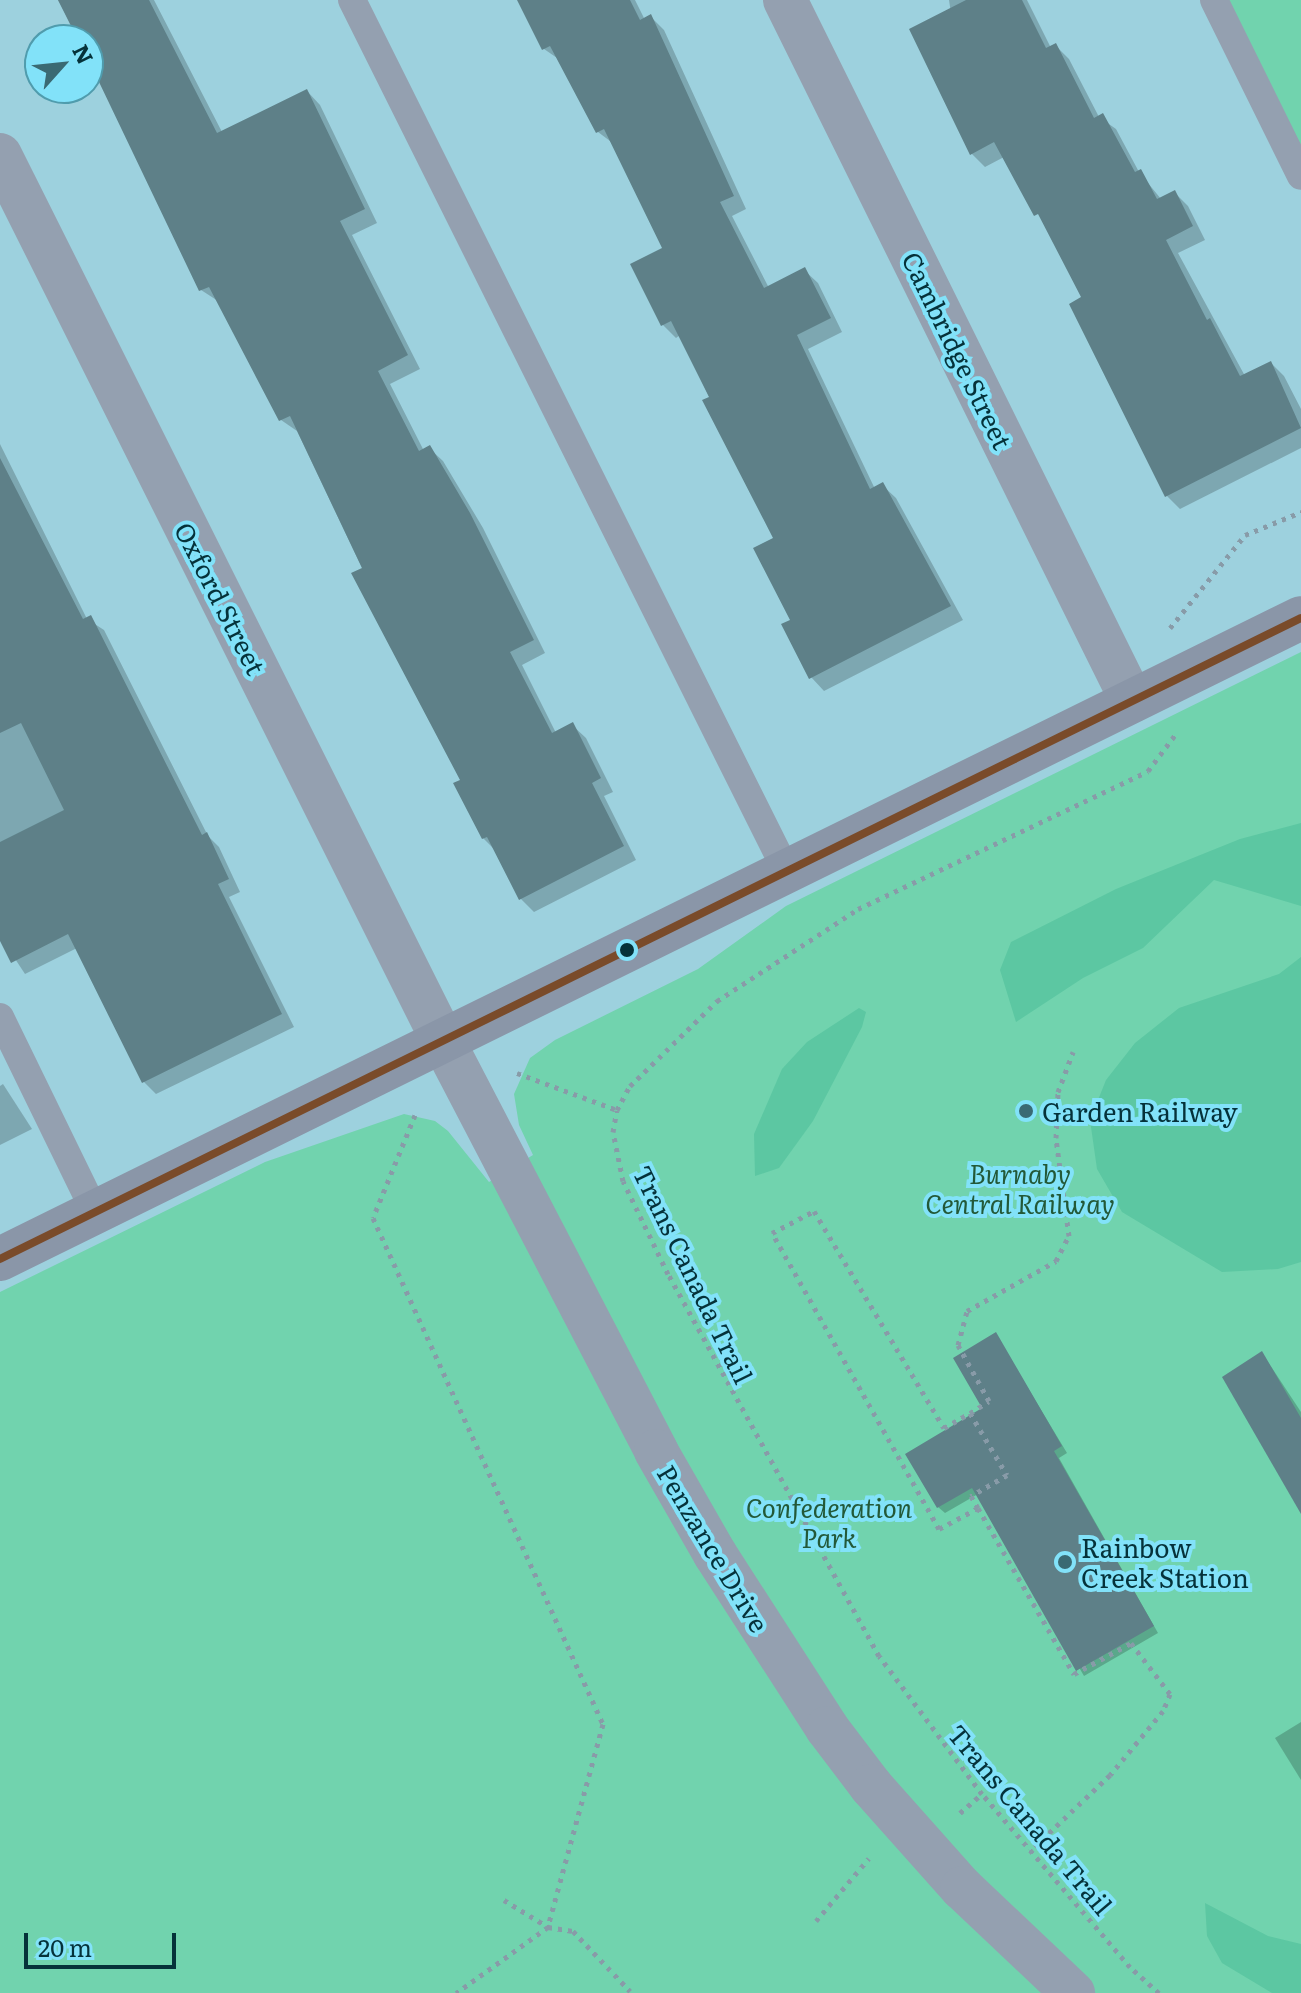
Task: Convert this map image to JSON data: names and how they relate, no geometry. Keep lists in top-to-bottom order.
{
  "streets": {
    "street": ["Cambridge Street", "Oxford Street", "Penzance Drive"],
    "path": ["Trans Canada Trail"]
  },
  "crossings": [
    ["Oxford Street", "Penzance Drive"]
  ],
  "parks": ["Burnaby Central Railway", "Confederation Park"],
  "places": ["Garden Railway", "Rainbow Creek Station"],
  "scale_bar": "20 m",
  "north": "top right"
}
